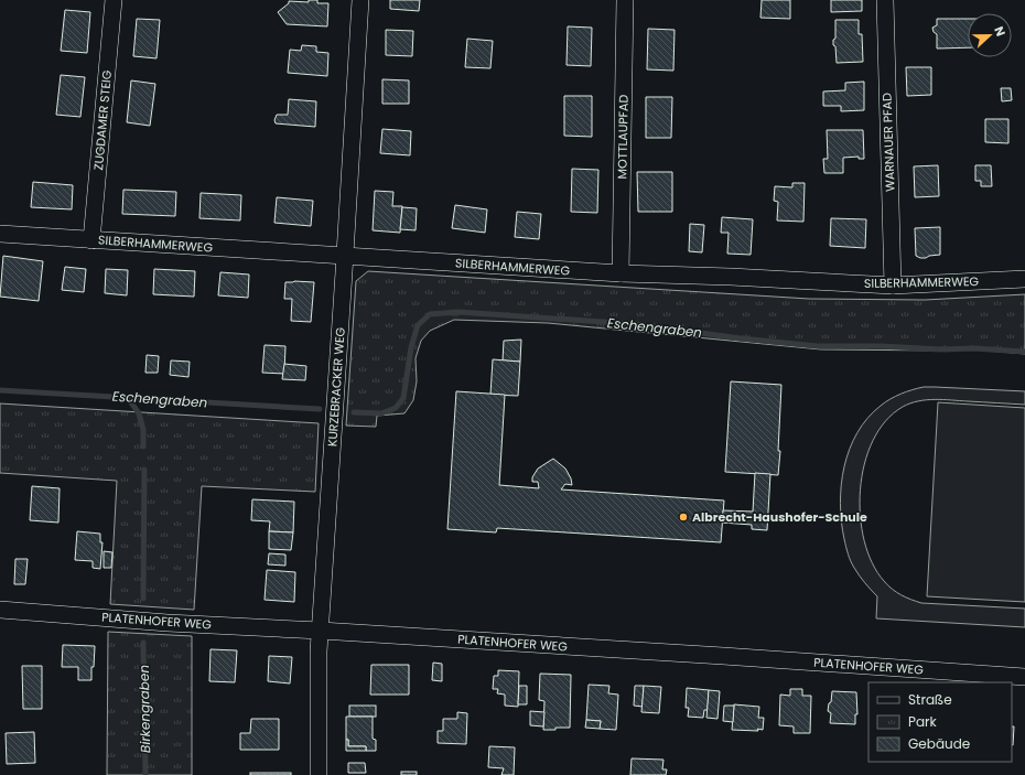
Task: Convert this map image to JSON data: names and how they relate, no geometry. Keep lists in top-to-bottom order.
{
  "streets": {
    "street": [
      "ZUGDAMER STEIG",
      "MOTTLAUPFAD",
      "WARNAUER PFAD",
      "SILBERHAMMERWEG",
      "KURZEBRACKER WEG",
      "PLATENHOFER WEG"
    ]
  },
  "crossings": [
    ["ZUGDAMER STEIG", "SILBERHAMMERWEG"],
    ["MOTTLAUPFAD", "SILBERHAMMERWEG"],
    ["WARNAUER PFAD", "SILBERHAMMERWEG"],
    ["SILBERHAMMERWEG", "KURZEBRACKER WEG"],
    ["KURZEBRACKER WEG", "PLATENHOFER WEG"]
  ],
  "water": ["Eschengraben", "Birkengraben"],
  "places": ["Albrecht-Haushofer-Schule"],
  "legend": ["Straße", "Park", "Gebäude"],
  "north": "right"
}
